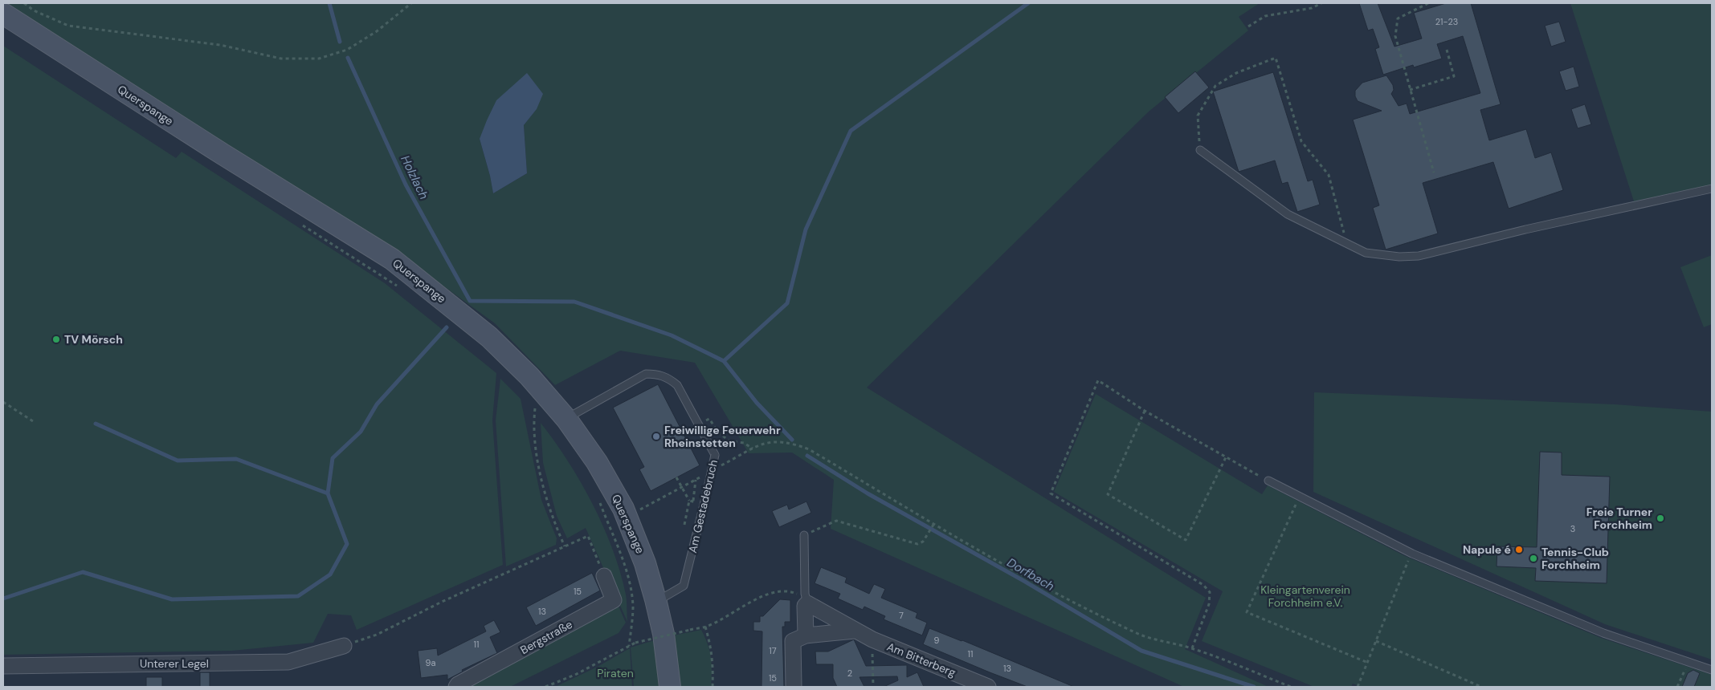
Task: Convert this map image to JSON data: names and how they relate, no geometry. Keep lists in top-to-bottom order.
{
  "streets": {
    "main road": ["Querspange"],
    "street": ["Bergstraße", "Am Bitterberg", "Unterer Legel"],
    "lane": ["Am Gestadebruch"]
  },
  "crossings": [
    ["Querspange", "Am Gestadebruch"]
  ],
  "water": ["Holzlach", "Dorfbach"],
  "parks": ["Kleingartenverein Forchheim e.V.", "Piraten"],
  "places": [
    "TV Mörsch",
    "Freiwillige Feuerwehr Rheinstetten",
    "Freie Turner Forchheim",
    "Napule é",
    "Tennis-Club Forchheim"
  ],
  "house_numbers": [
    "21-23",
    "3",
    "15",
    "13",
    "7",
    "9",
    "11",
    "17",
    "11",
    "9a",
    "13",
    "2",
    "15"
  ]
}
